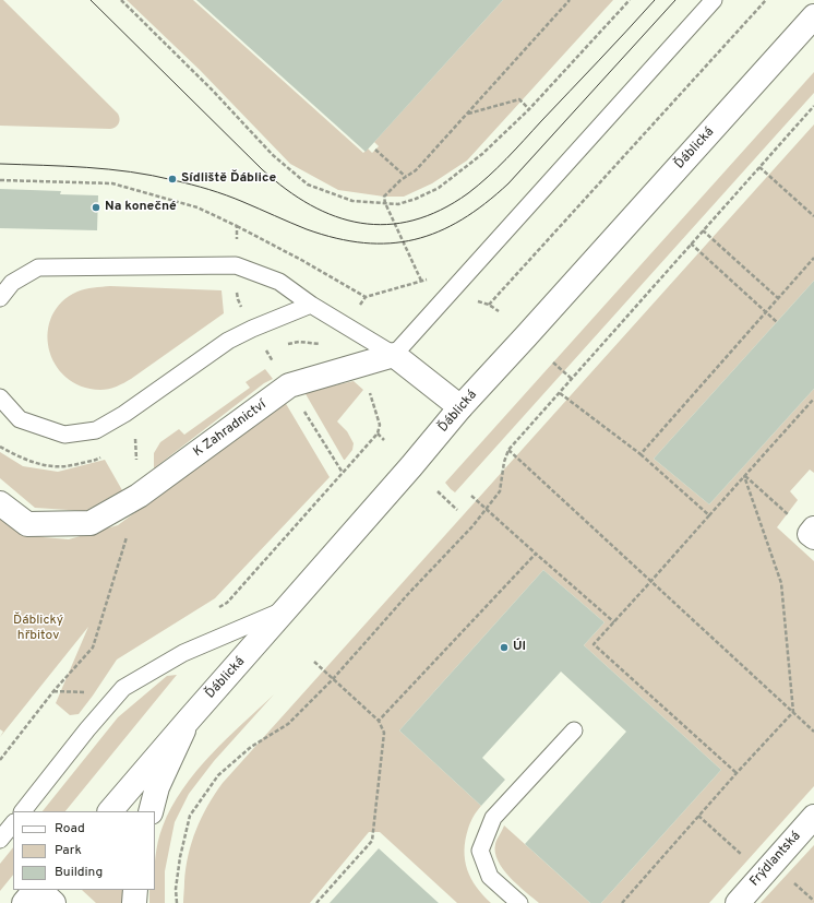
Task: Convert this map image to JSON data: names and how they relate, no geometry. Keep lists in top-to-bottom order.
{
  "streets": {
    "main road": ["Ďáblická", "K Zahradnictví", "Frýdlantská"]
  },
  "parks": ["Ďáblický hřbitov"],
  "places": ["Sídliště Ďáblice", "Na konečné", "Úl"],
  "legend": ["Road", "Park", "Building"]
}
